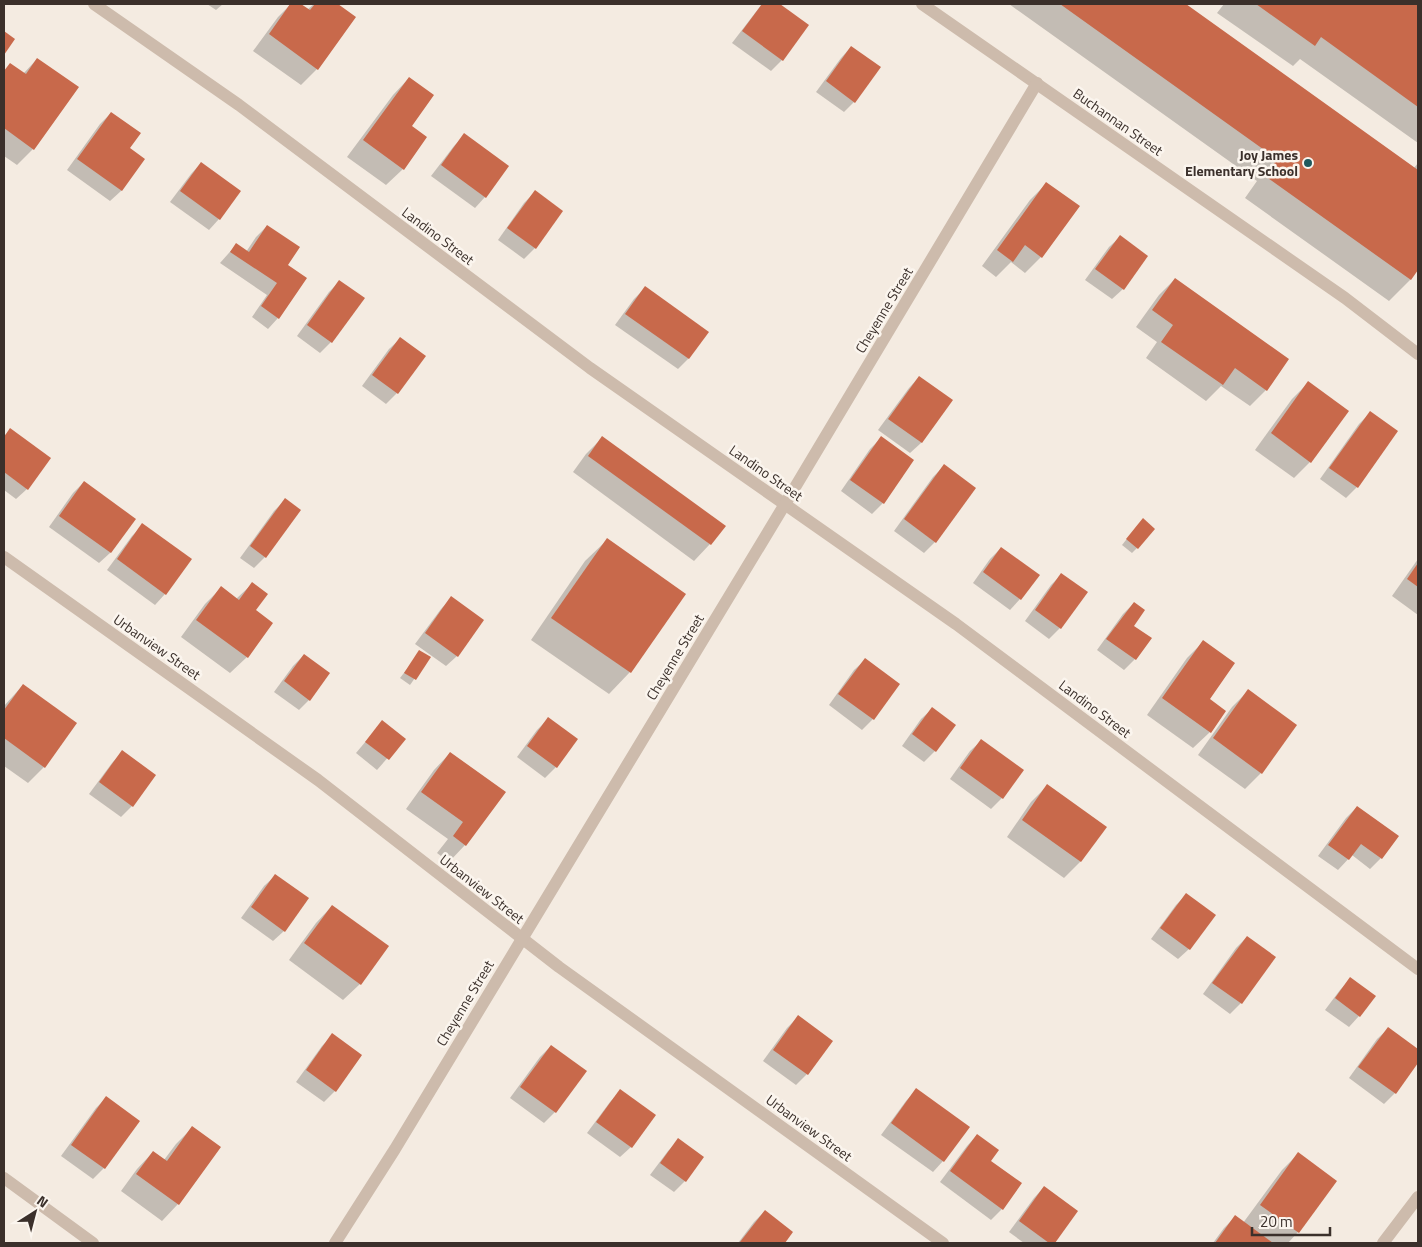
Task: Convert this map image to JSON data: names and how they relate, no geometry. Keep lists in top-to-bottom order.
{
  "streets": {
    "street": [
      "Buchannan Street",
      "Landino Street",
      "Cheyenne Street",
      "Urbanview Street"
    ]
  },
  "crossings": [
    ["Buchannan Street", "Cheyenne Street"],
    ["Landino Street", "Cheyenne Street"],
    ["Cheyenne Street", "Urbanview Street"]
  ],
  "places": ["Joy James Elementary School"],
  "scale_bar": "20 m",
  "north": "top right"
}
